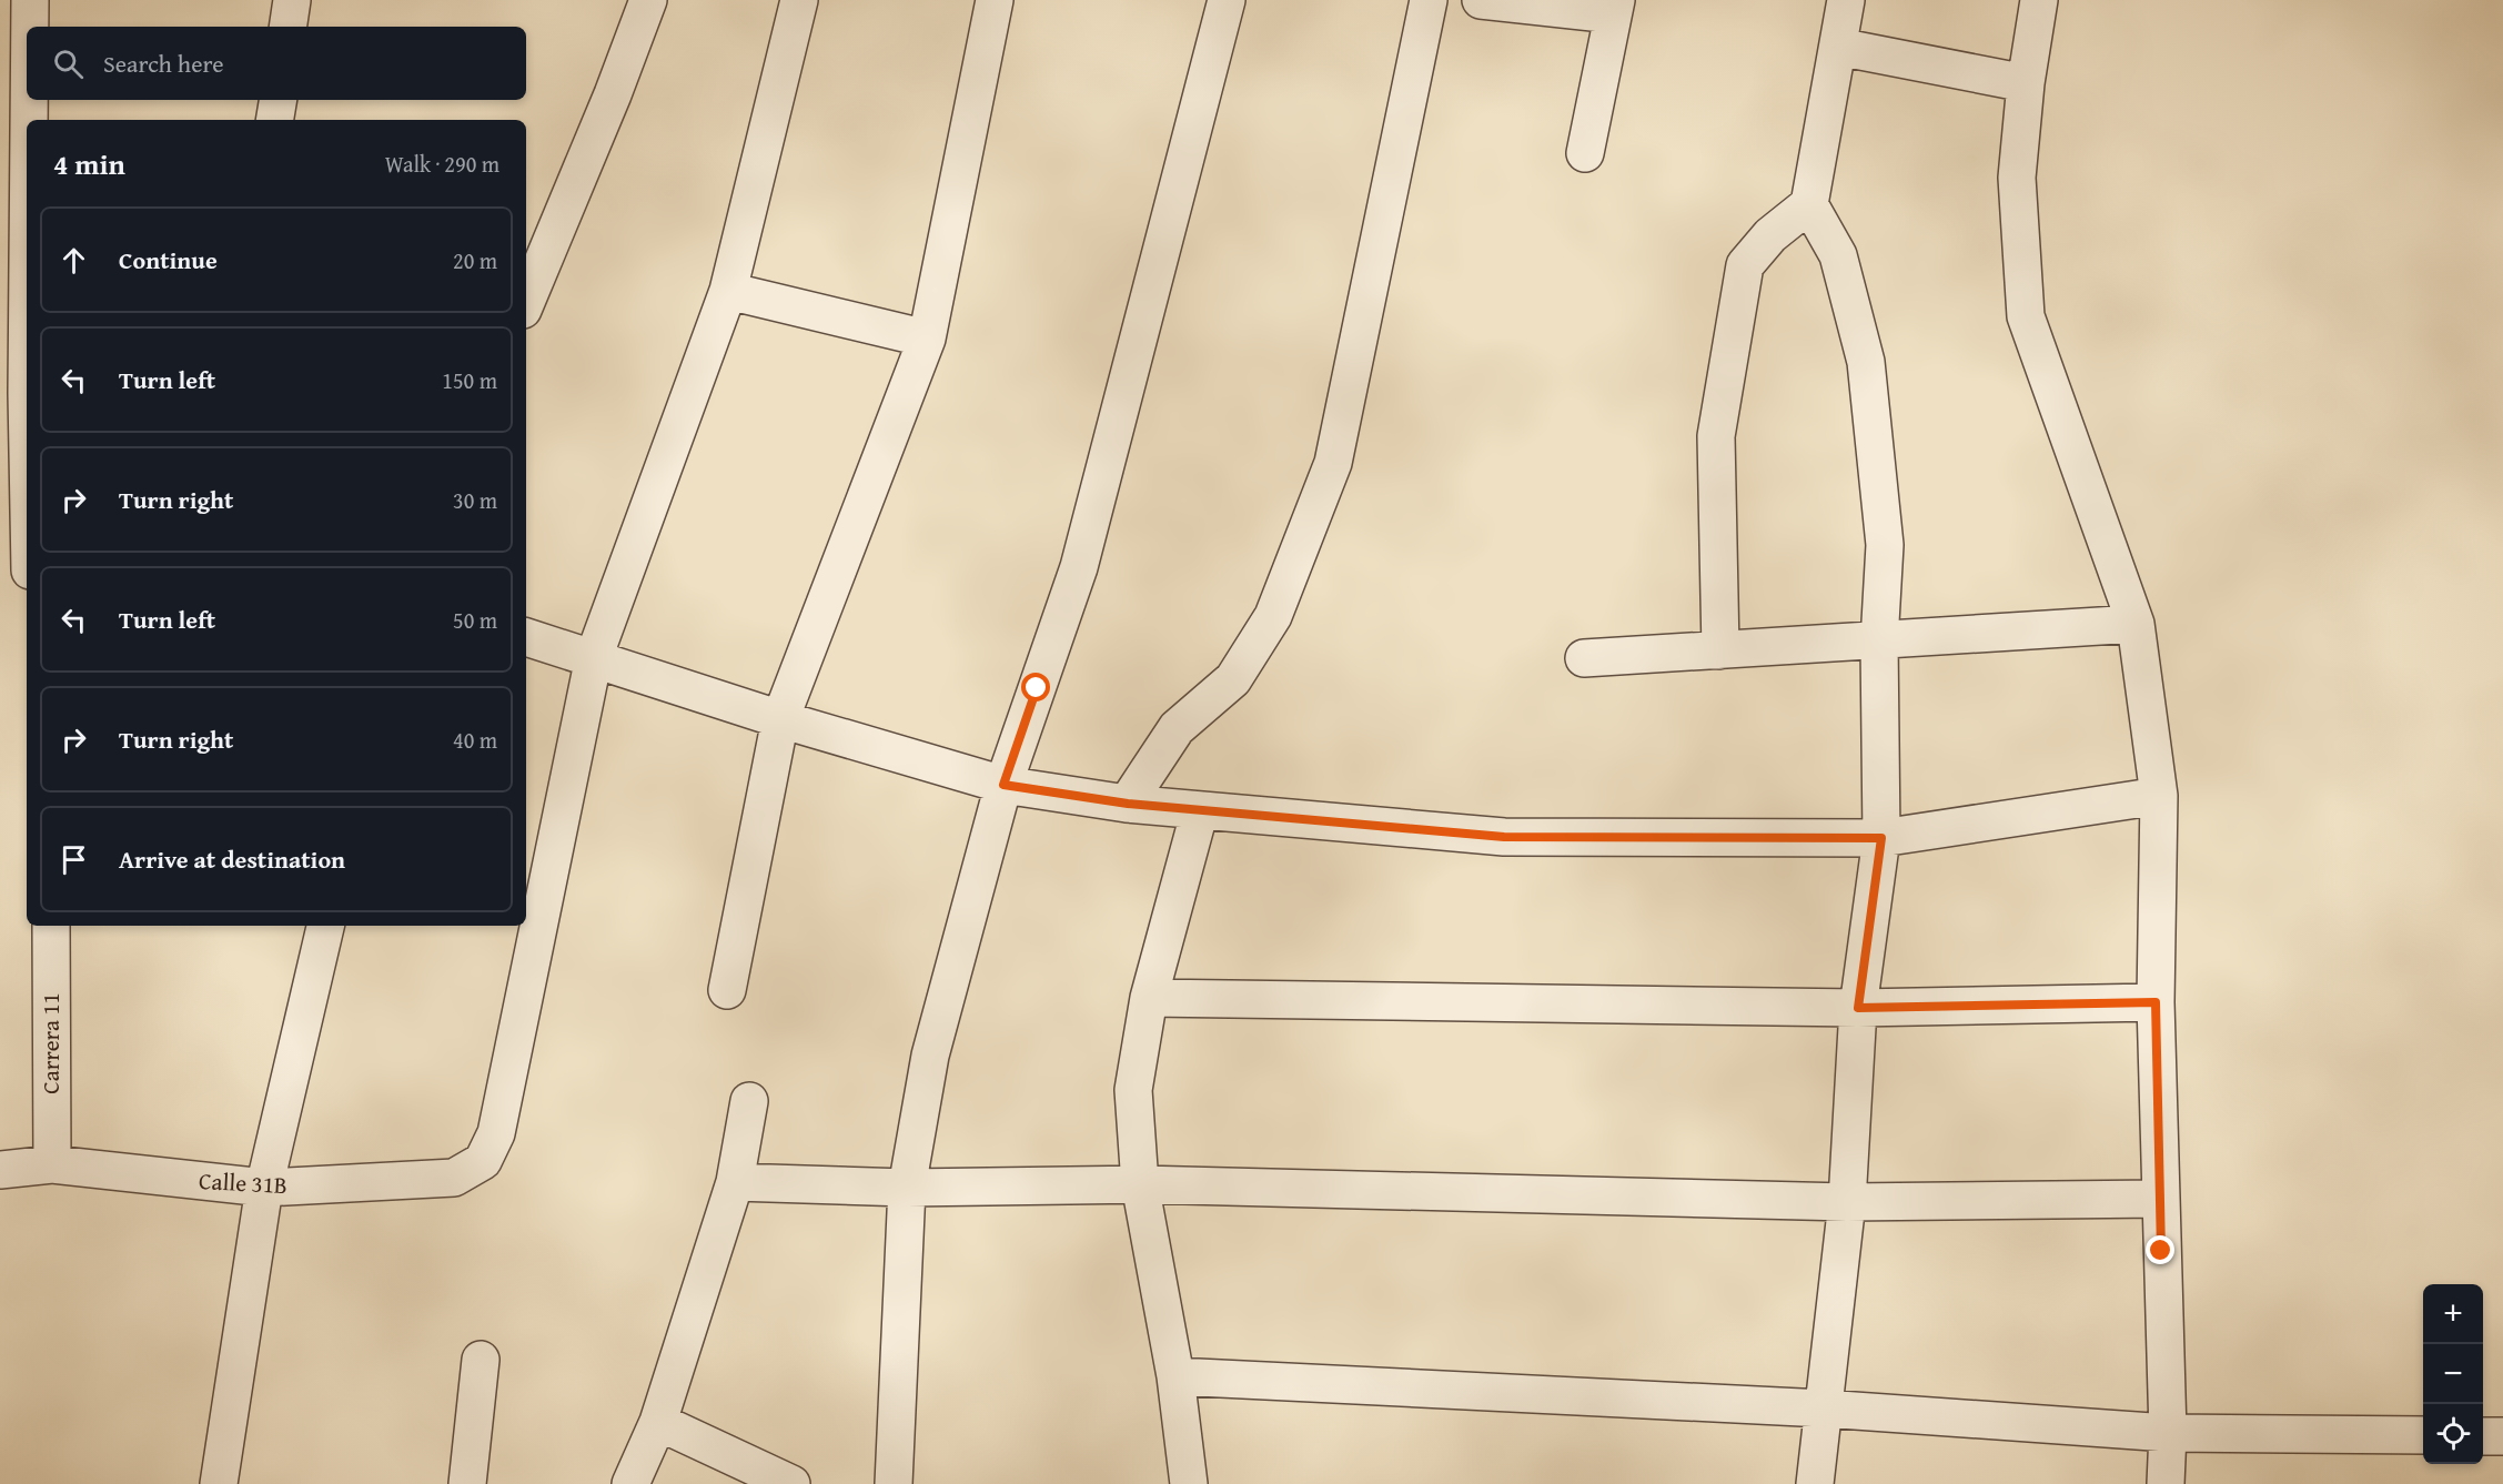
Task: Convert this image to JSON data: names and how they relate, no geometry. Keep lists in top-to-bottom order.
{
  "streets": {
    "street": ["Carrera 11", "Calle 31B"]
  },
  "crossings": [
    ["Carrera 11", "Calle 31B"]
  ],
  "page": {
    "search": "Search here",
    "heading": ["4 min", "Walk · 290 m"],
    "list": [
      ["Continue", "20 m"],
      ["Turn left", "150 m"],
      ["Turn right", "30 m"],
      ["Turn left", "50 m"],
      ["Turn right", "40 m"],
      "Arrive at destination"
    ],
    "map_buttons": ["+", "−"]
  }
}
